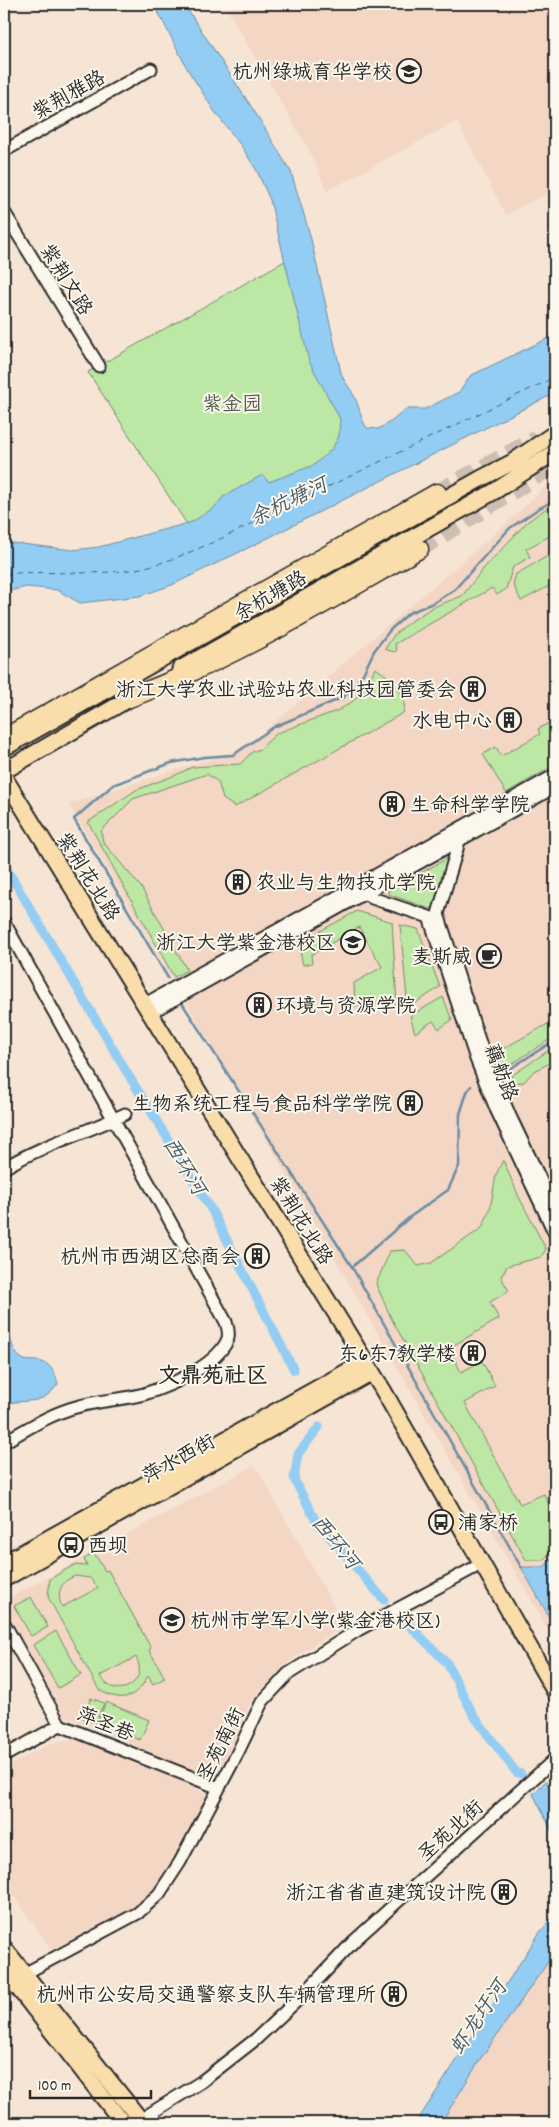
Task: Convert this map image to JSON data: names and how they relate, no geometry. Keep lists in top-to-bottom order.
{
  "streets": {
    "main road": ["余杭塘路", "紫荆花北路", "萍水西街"],
    "street": [
      "紫荆雅路",
      "紫荆文路",
      "藕舫路",
      "萍圣巷",
      "圣苑南街",
      "圣苑北街"
    ]
  },
  "crossings": [
    ["紫荆花北路", "萍水西街"],
    ["紫荆花北路", "圣苑南街"],
    ["萍圣巷", "圣苑南街"]
  ],
  "districts": ["文鼎苑社区"],
  "water": ["余杭塘河", "西环河", "虾龙圩河"],
  "parks": ["紫金园"],
  "places": {
    "school or university": ["杭州绿城育华学校", "浙江大学紫金港校区", "杭州市学军小学(紫金港校区)"],
    "building": [
      "浙江大学农业试验站农业科技园管委会",
      "水电中心",
      "生命科学学院",
      "农业与生物技术学院",
      "环境与资源学院",
      "生物系统工程与食品科学学院",
      "杭州市西湖区总商会",
      "东6东7教学楼",
      "浙江省省直建筑设计院",
      "杭州市公安局交通警察支队车辆管理所"
    ],
    "cafe": ["麦斯威"],
    "bus stop": ["浦家桥", "西坝"]
  },
  "scale_bar": "100 m"
}
